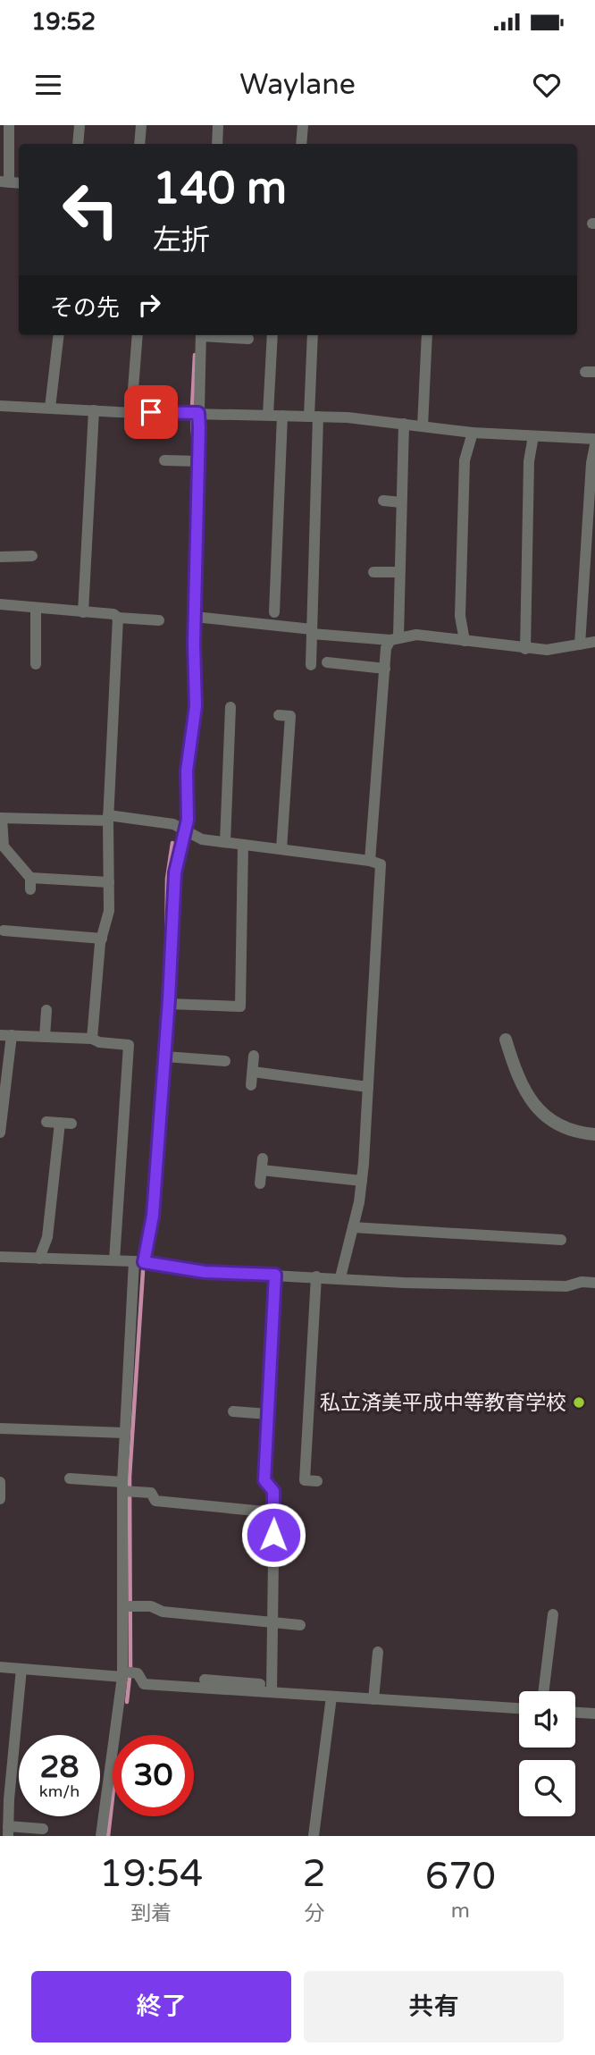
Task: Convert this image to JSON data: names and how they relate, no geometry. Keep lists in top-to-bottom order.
{
  "places": ["私立済美平成中等教育学校"],
  "page": {
    "status": "19:52",
    "header": "Waylane",
    "turn": ["140 m", "左折"],
    "then": "その先",
    "speed": "28 km/h",
    "limit": "30",
    "eta": [
      "19:54",
      "到着",
      "2",
      "分",
      "670",
      "m"
    ],
    "buttons": ["終了", "共有"]
  }
}
